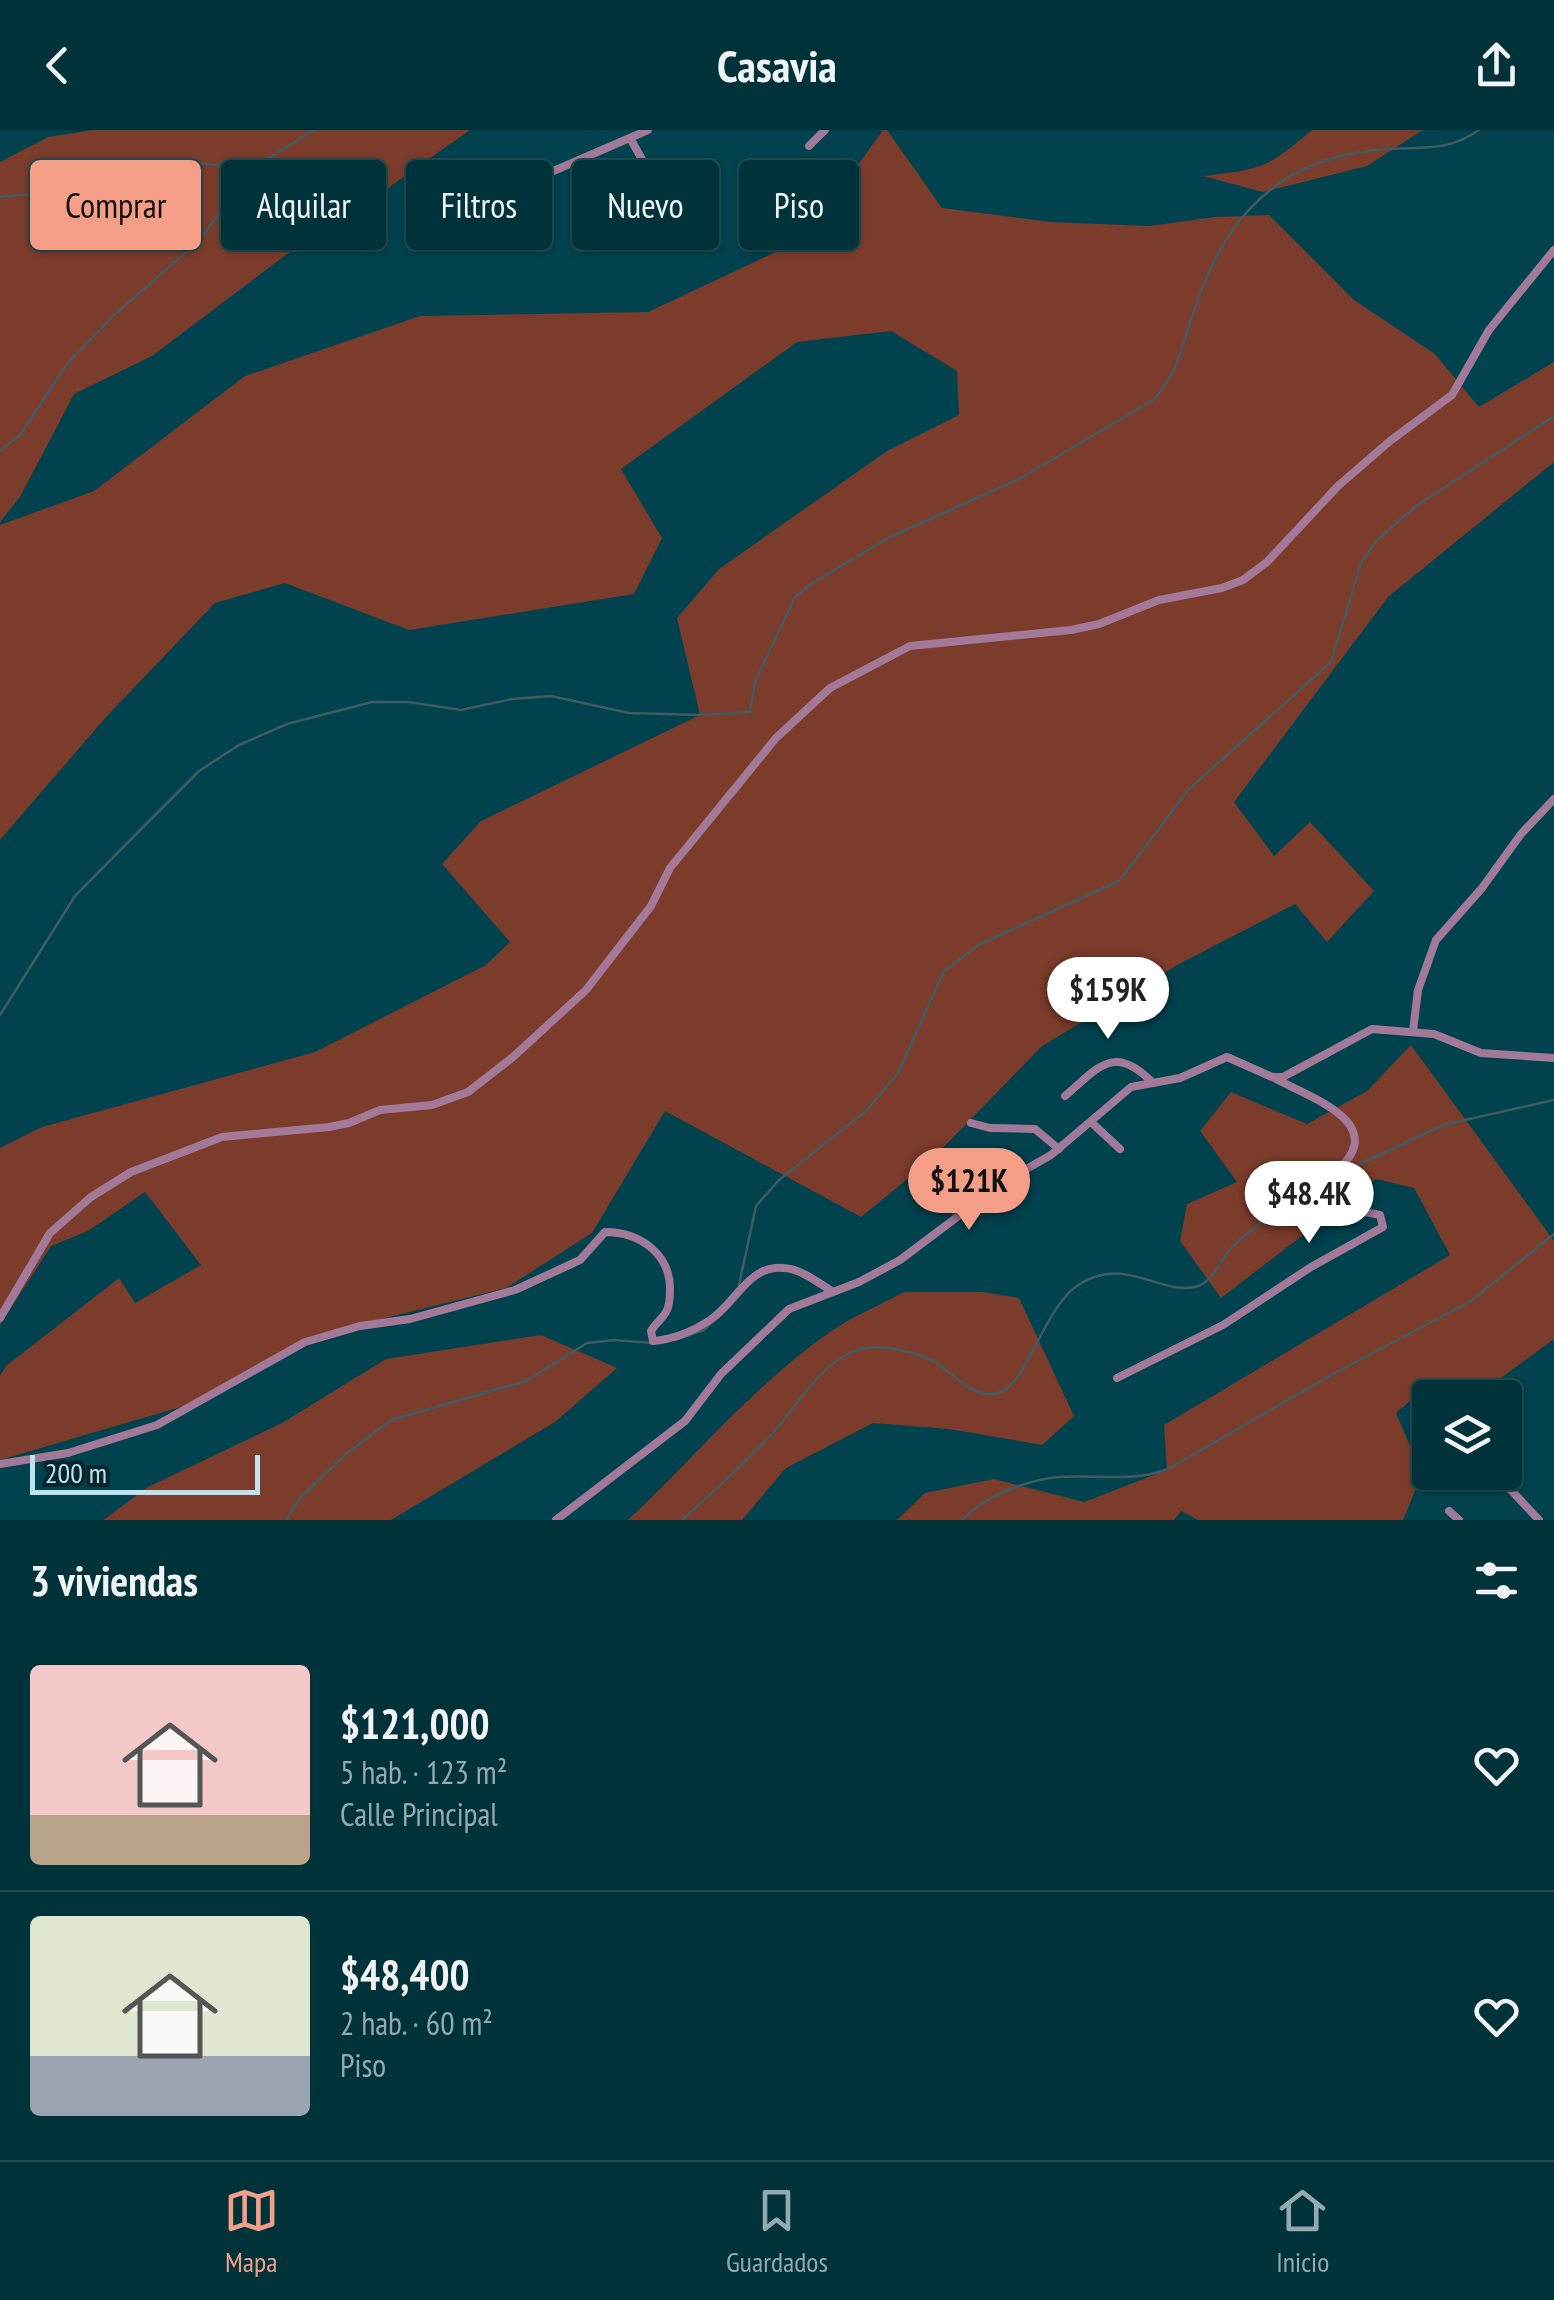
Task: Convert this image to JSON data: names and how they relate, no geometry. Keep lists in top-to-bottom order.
{
  "scale_bar": "200 m",
  "page": {
    "header": "Casavia",
    "chip": [
      "Comprar",
      "Alquilar",
      "Filtros",
      "Nuevo",
      "Piso"
    ],
    "price": ["$159K", "$121K", "$48.4K"],
    "scale": "200 m",
    "heading": "3 viviendas",
    "list": [
      {
        "name": "$121,000",
        "note": "5 hab. · 123 m² · Calle Principal"
      },
      {
        "name": "$48,400",
        "note": "2 hab. · 60 m² · Piso"
      }
    ],
    "tabs": ["Mapa", "Guardados", "Inicio"]
  }
}
